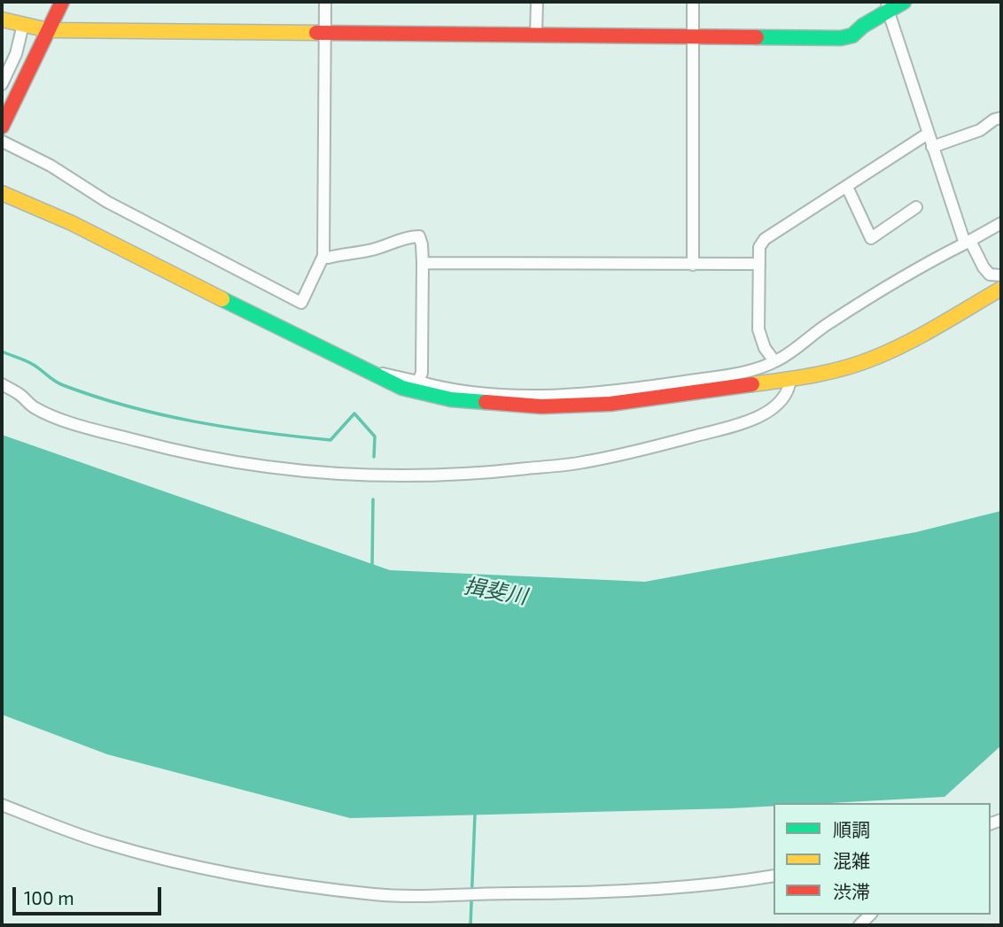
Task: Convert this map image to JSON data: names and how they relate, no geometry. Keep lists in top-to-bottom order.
{
  "water": ["揖斐川"],
  "legend": ["順調", "混雑", "渋滞"],
  "scale_bar": "100 m"
}
